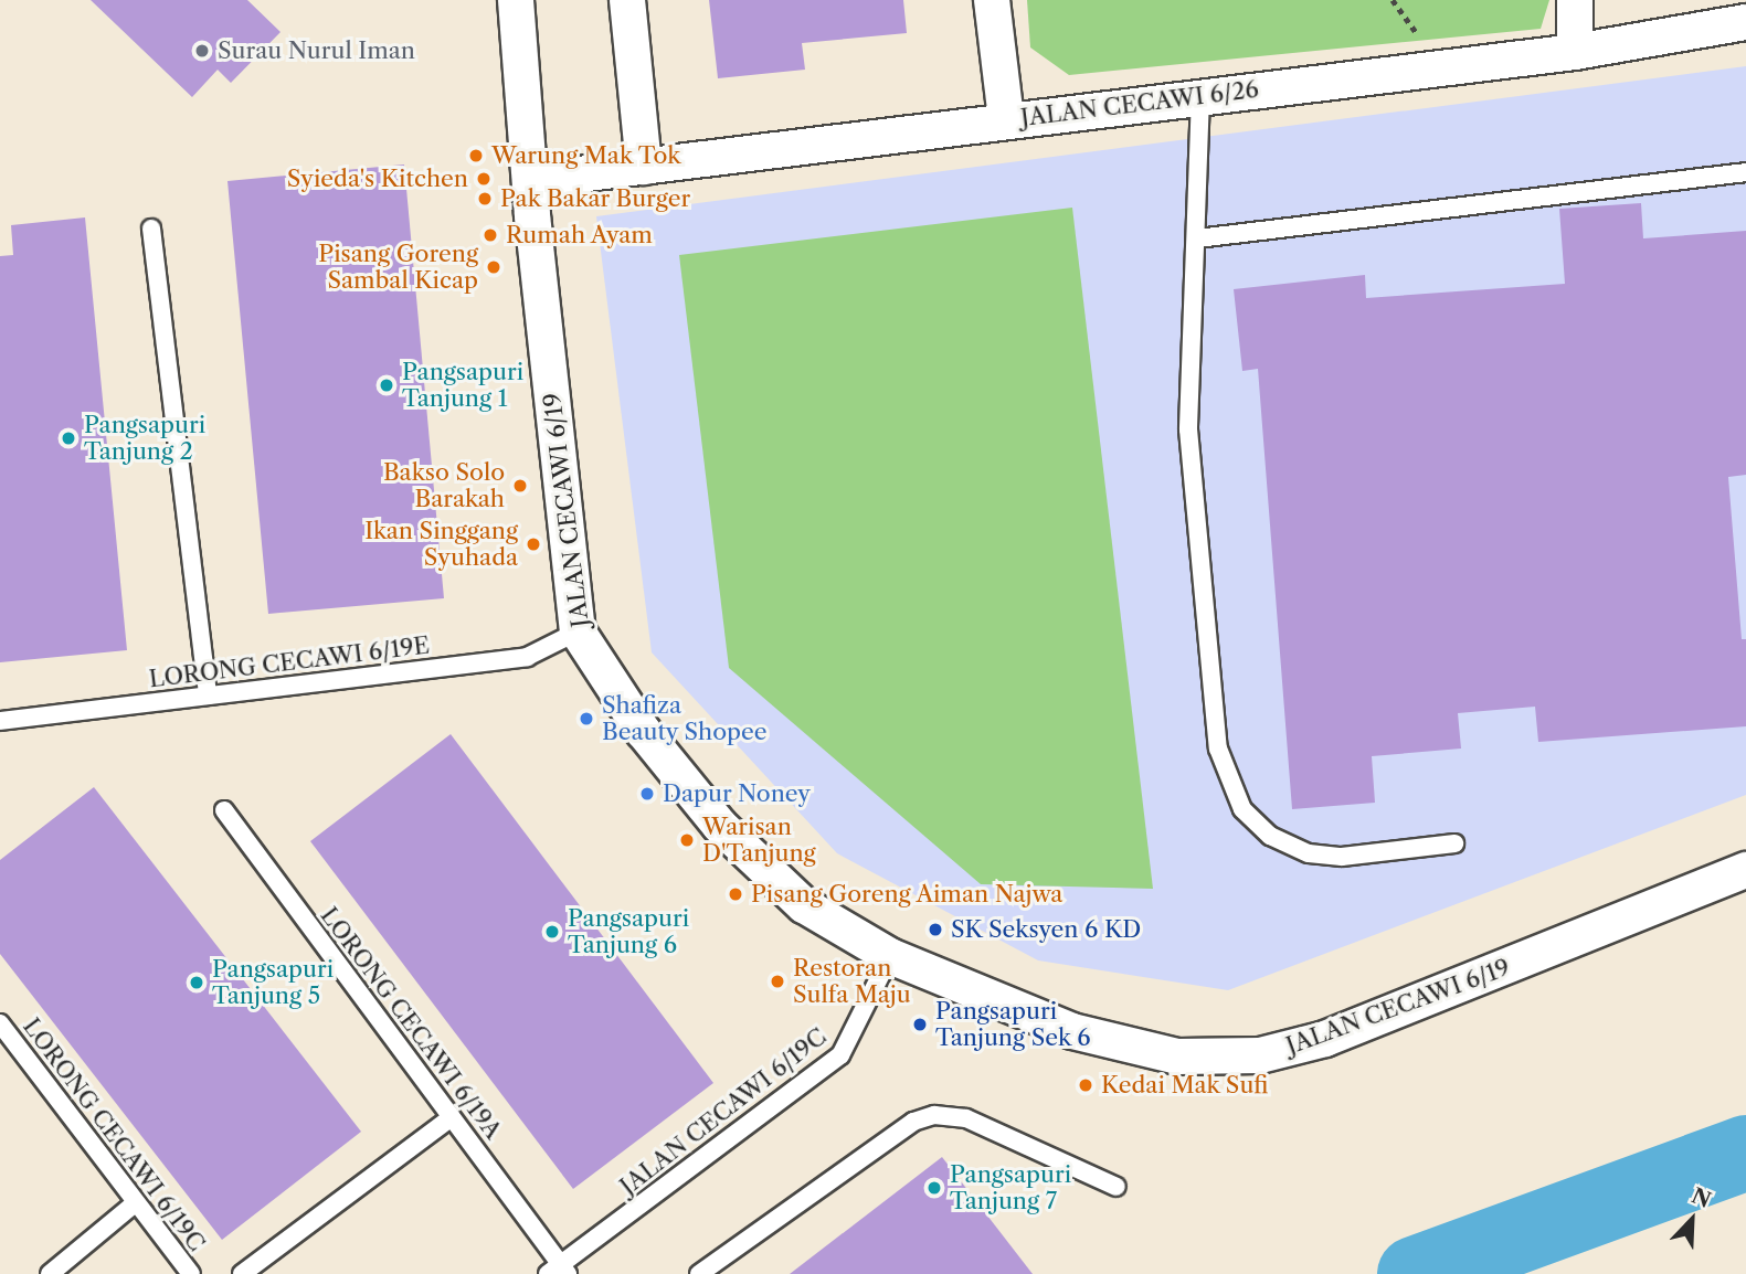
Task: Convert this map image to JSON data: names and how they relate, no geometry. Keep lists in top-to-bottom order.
{
  "streets": {
    "street": ["JALAN CECAWI 6/26", "JALAN CECAWI 6/19"],
    "lane": [
      "LORONG CECAWI 6/19E",
      "LORONG CECAWI 6/19A",
      "JALAN CECAWI 6/19C",
      "LORONG CECAWI 6/19C"
    ]
  },
  "crossings": [
    ["JALAN CECAWI 6/26", "JALAN CECAWI 6/19"],
    ["JALAN CECAWI 6/19", "LORONG CECAWI 6/19E"],
    ["JALAN CECAWI 6/19", "JALAN CECAWI 6/19C"],
    ["LORONG CECAWI 6/19A", "JALAN CECAWI 6/19C"]
  ],
  "places": [
    "Surau Nurul Iman",
    "Warung Mak Tok",
    "Syieda's Kitchen",
    "Pak Bakar Burger",
    "Rumah Ayam",
    "Pisang Goreng Sambal Kicap",
    "Pangsapuri Tanjung 1",
    "Pangsapuri Tanjung 2",
    "Bakso Solo Barakah",
    "Ikan Singgang Syuhada",
    "Shafiza Beauty Shopee",
    "Dapur Noney",
    "Warisan D'Tanjung",
    "Pisang Goreng Aiman Najwa",
    "SK Seksyen 6 KD",
    "Pangsapuri Tanjung 6",
    "Restoran Sulfa Maju",
    "Pangsapuri Tanjung 5",
    "Pangsapuri Tanjung Sek 6",
    "Kedai Mak Sufi",
    "Pangsapuri Tanjung 7"
  ],
  "north": "top right"
}
